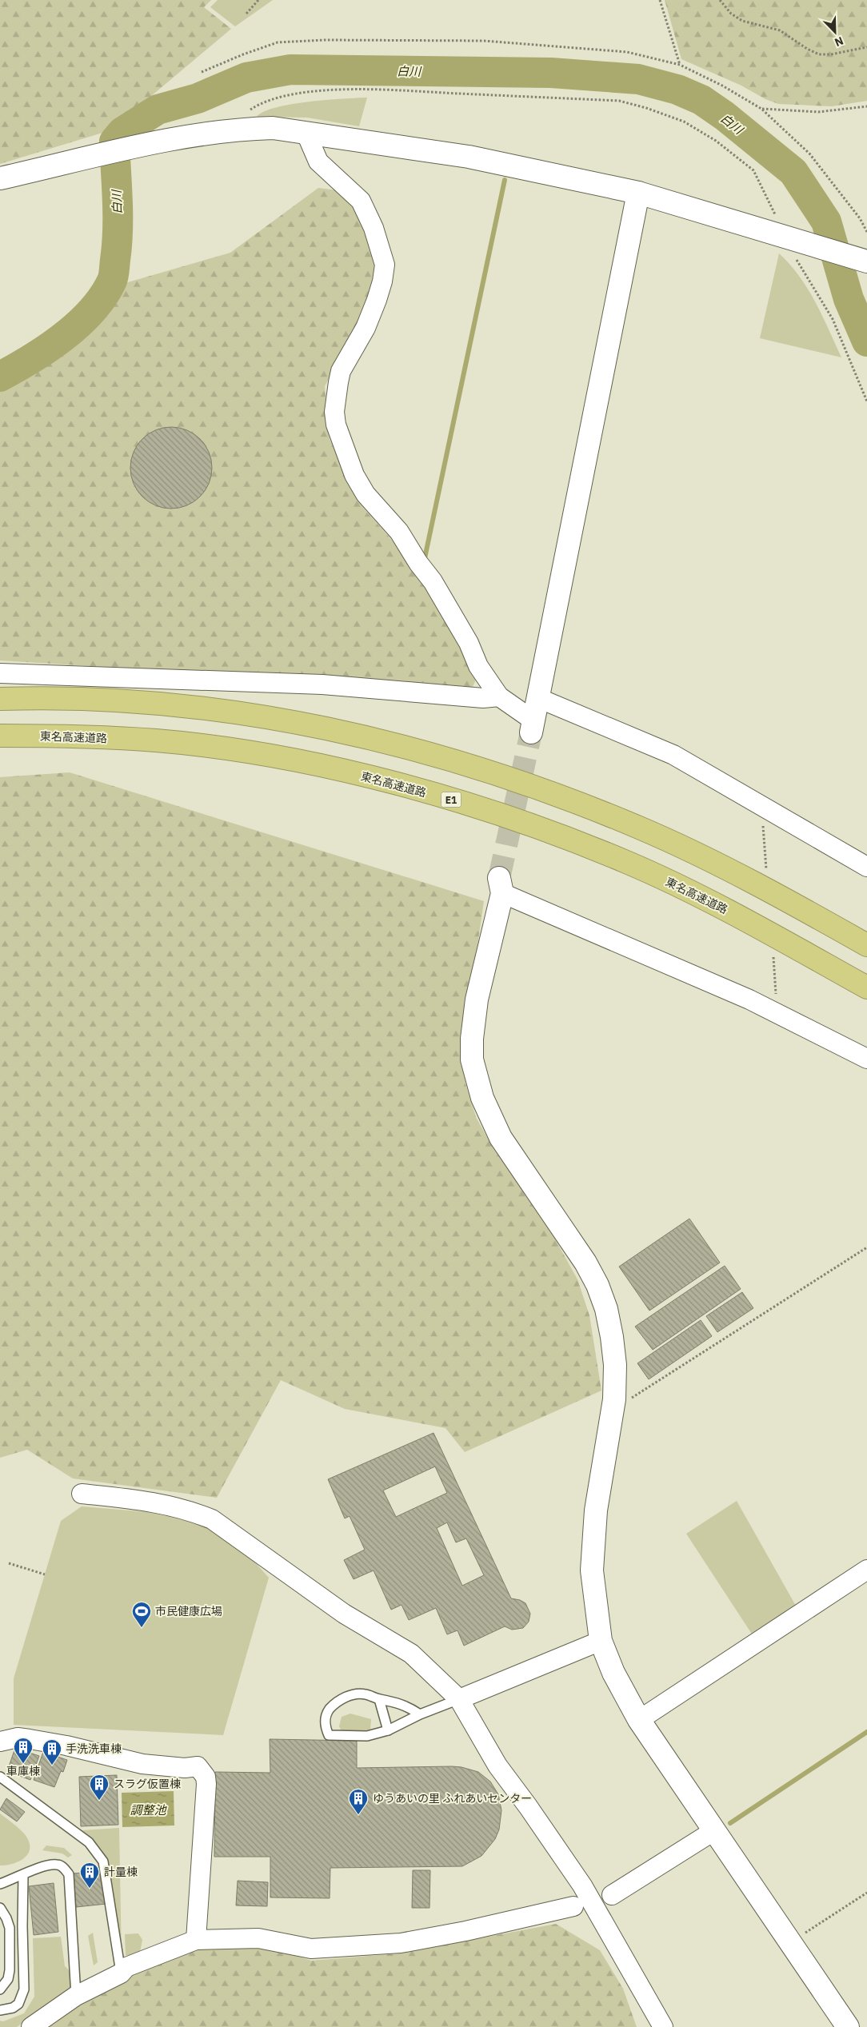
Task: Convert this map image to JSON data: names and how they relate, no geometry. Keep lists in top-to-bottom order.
{
  "streets": {
    "highway": ["東名高速道路", "E1"]
  },
  "water": ["白川", "調整池"],
  "places": {
    "sports": ["市民健康広場"],
    "building": [
      "車庫棟",
      "手洗洗車棟",
      "スラグ仮置棟",
      "ゆうあいの里 ふれあいセンター",
      "計量棟"
    ]
  },
  "north": "bottom right"
}
